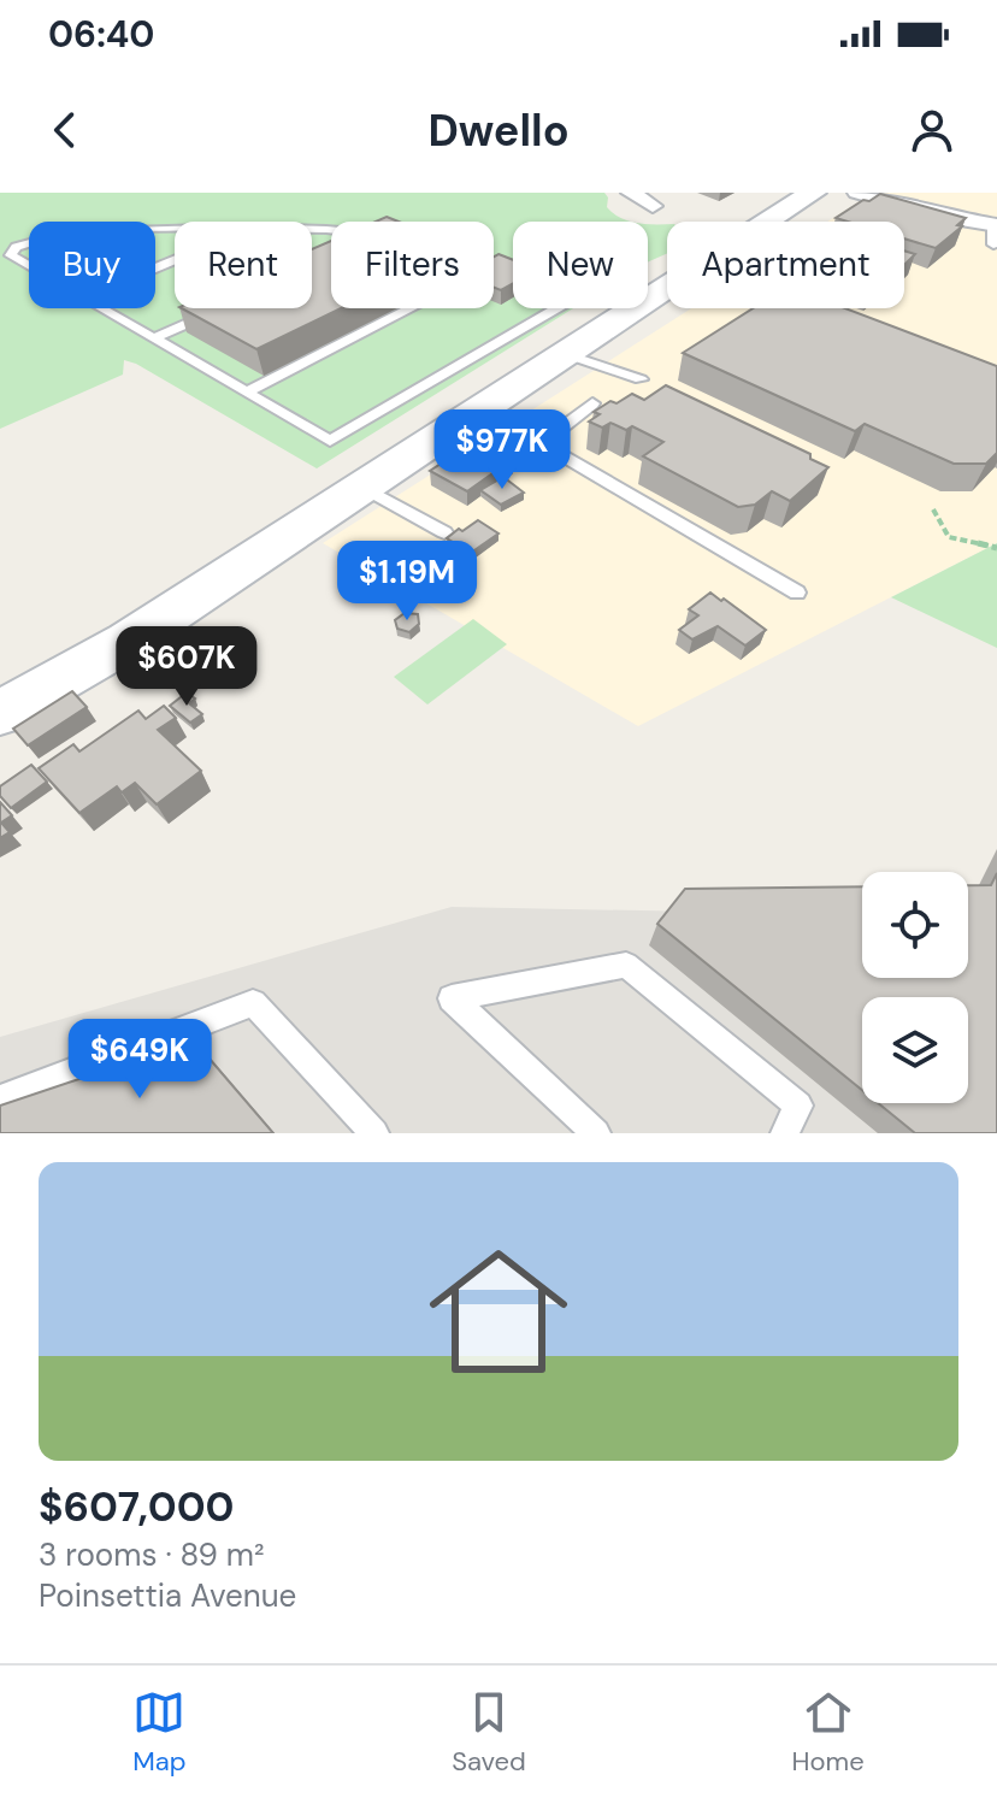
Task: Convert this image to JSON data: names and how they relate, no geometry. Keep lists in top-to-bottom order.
{
  "page": {
    "status": "06:40",
    "header": "Dwello",
    "chip": [
      "Buy",
      "Rent",
      "Filters",
      "New",
      "Apartment"
    ],
    "price": [
      "$977K",
      "$1.19M",
      "$607K",
      "$649K"
    ],
    "list": [
      {
        "name": "$607,000",
        "note": "3 rooms · 89 m² · Poinsettia Avenue"
      }
    ],
    "tabs": ["Map", "Saved", "Home"]
  }
}
